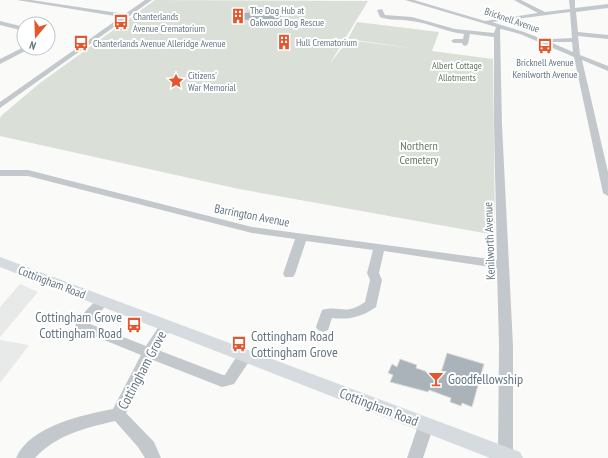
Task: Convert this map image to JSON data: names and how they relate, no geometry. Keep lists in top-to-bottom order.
{
  "streets": {
    "main road": ["Cottingham Road"],
    "street": [
      "Bricknell Avenue",
      "Barrington Avenue",
      "Kenilworth Avenue",
      "Cottingham Grove"
    ]
  },
  "crossings": [
    ["Bricknell Avenue", "Kenilworth Avenue"],
    ["Barrington Avenue", "Kenilworth Avenue"],
    ["Kenilworth Avenue", "Cottingham Road"],
    ["Cottingham Road", "Cottingham Grove"]
  ],
  "parks": ["Albert Cottage Allotments", "Northern Cemetery"],
  "places": {
    "building": ["The Dog Hub at Oakwood Dog Rescue", "Hull Crematorium"],
    "bus stop": [
      "Chanterlands Avenue Crematorium",
      "Chanterlands Avenue Alleridge Avenue",
      "Bricknell Avenue Kenilworth Avenue",
      "Cottingham Grove Cottingham Road",
      "Cottingham Road Cottingham Grove"
    ],
    "place": ["Citizens' War Memorial"],
    "bar": ["Goodfellowship"]
  },
  "north": "bottom"
}
